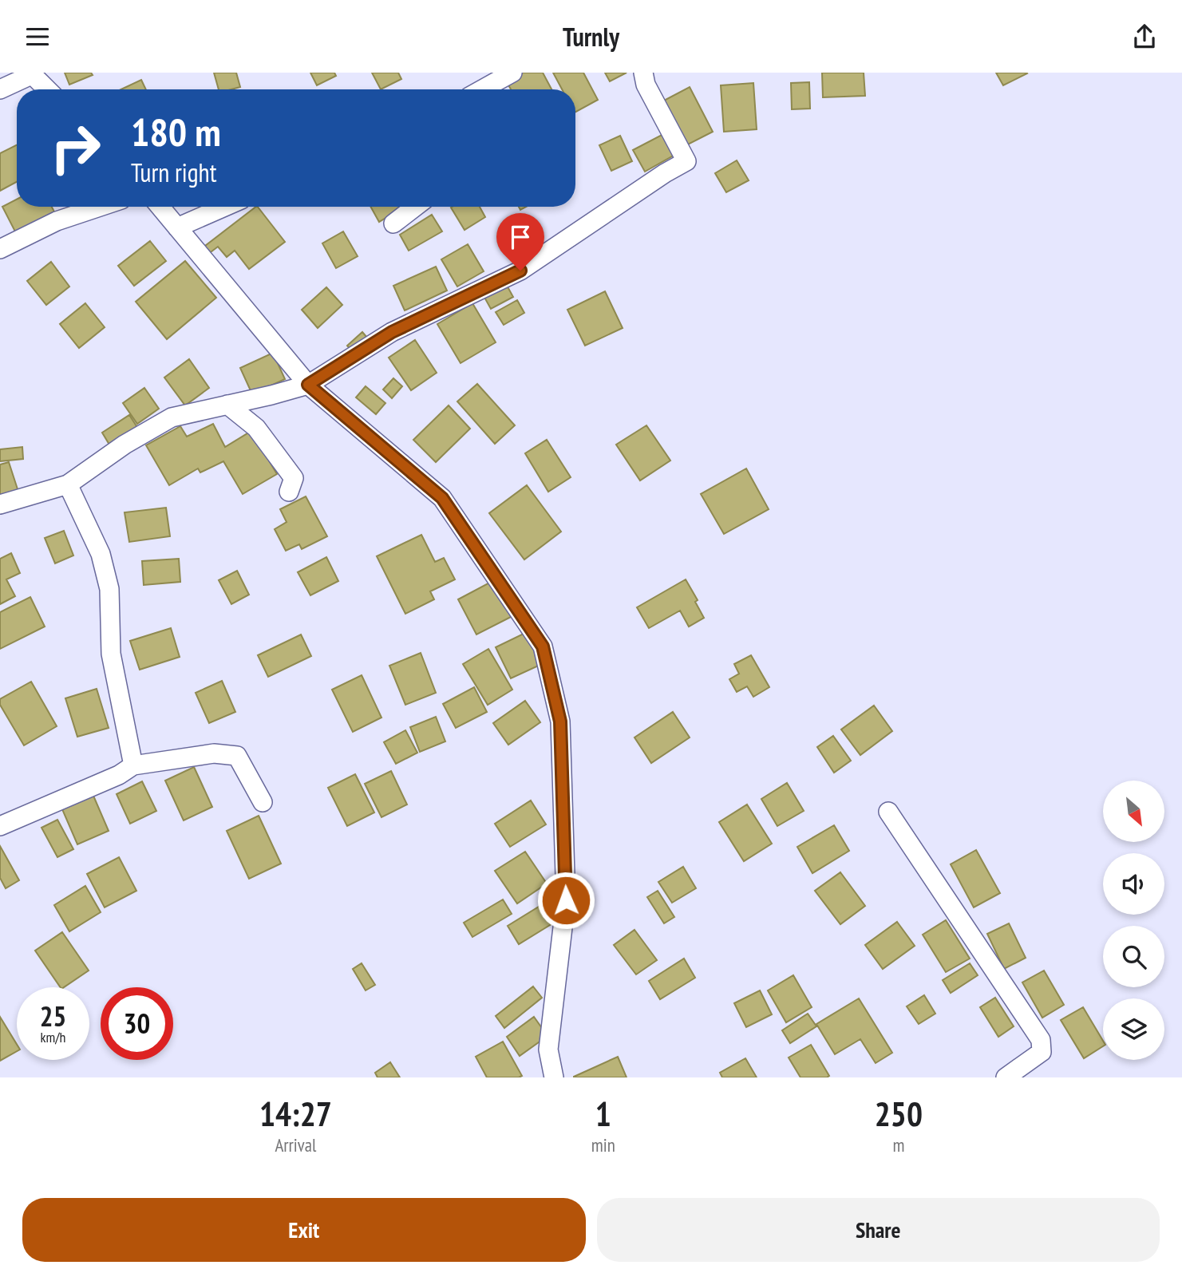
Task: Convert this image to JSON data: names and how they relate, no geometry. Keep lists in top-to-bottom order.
{
  "north": "bottom right",
  "page": {
    "header": "Turnly",
    "turn": ["180 m", "Turn right"],
    "speed": "25 km/h",
    "limit": "30",
    "eta": [
      "14:27",
      "Arrival",
      "1",
      "min",
      "250",
      "m"
    ],
    "buttons": ["Exit", "Share"]
  }
}
